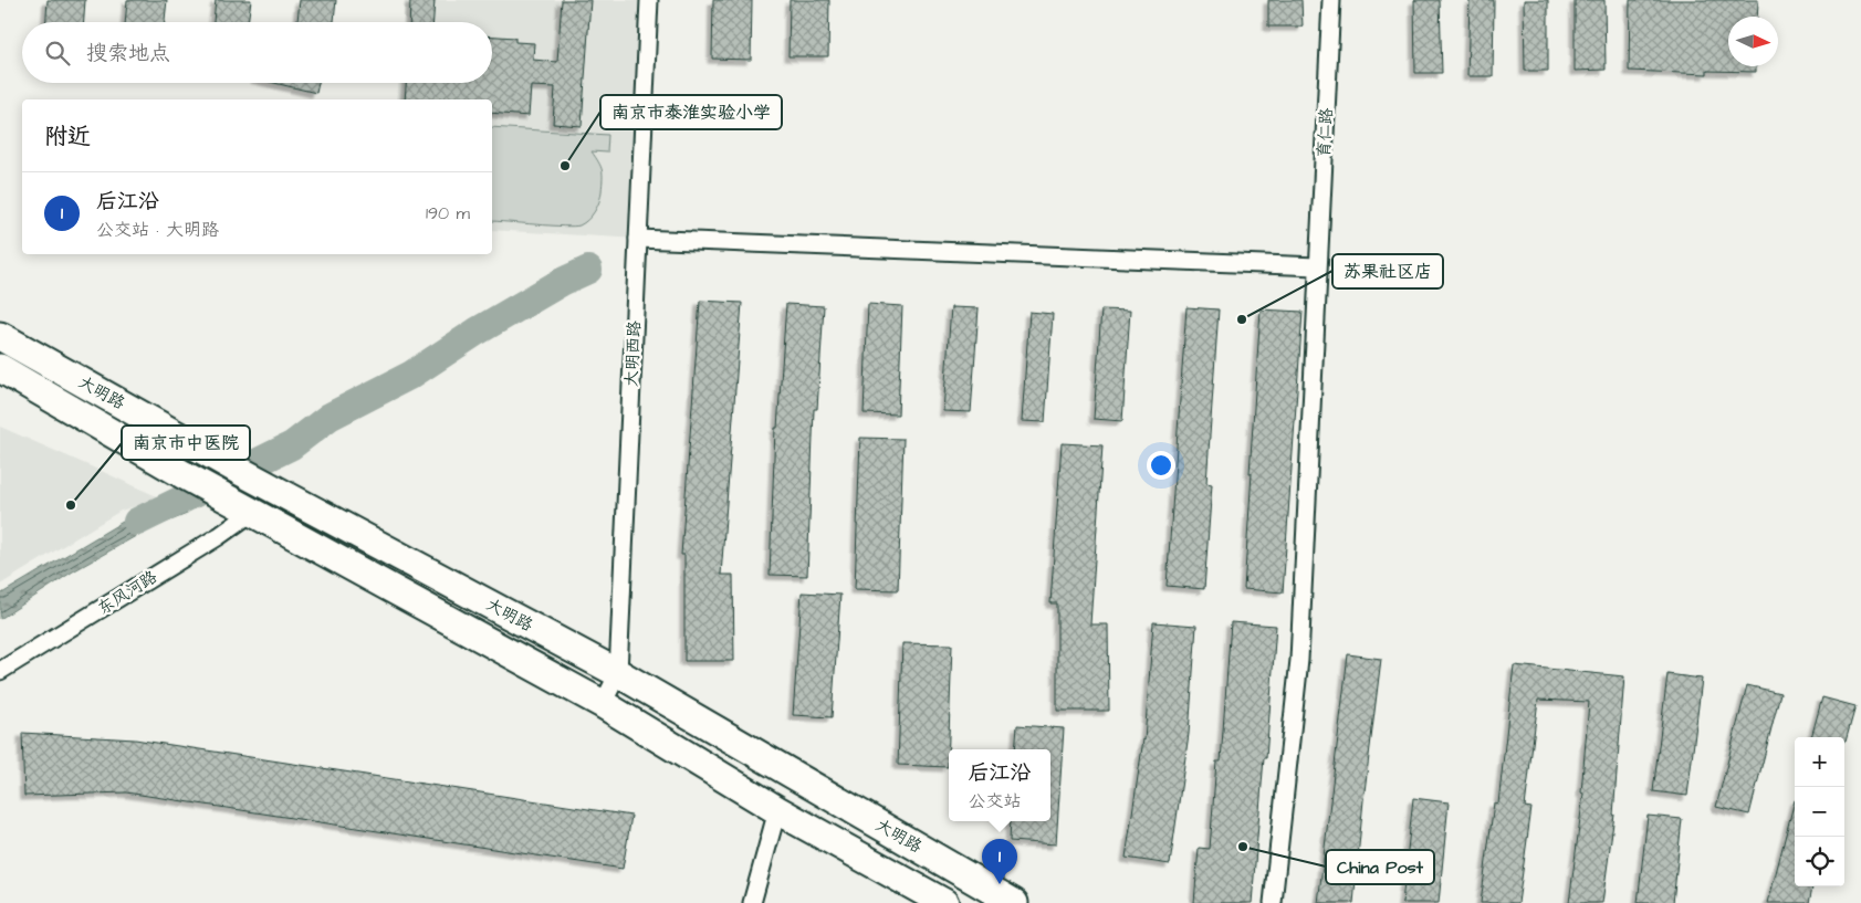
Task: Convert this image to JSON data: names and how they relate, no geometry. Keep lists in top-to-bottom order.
{
  "streets": {
    "main road": ["大明路"],
    "street": ["育仁路", "大明西路", "东风河路"]
  },
  "crossings": [
    ["大明西路", "大明路"]
  ],
  "places": [
    "南京市泰淮实验小学",
    "苏果社区店",
    "南京市中医院",
    "China Post"
  ],
  "north": "right",
  "page": {
    "search": "搜索地点",
    "heading": "附近",
    "list": [
      {
        "mark": "1",
        "name": "后江沿",
        "note": "公交站 · 大明路",
        "value": "190 m"
      }
    ],
    "map_buttons": ["+", "−"],
    "popup": ["后江沿", "公交站"],
    "pins": "1"
  }
}
